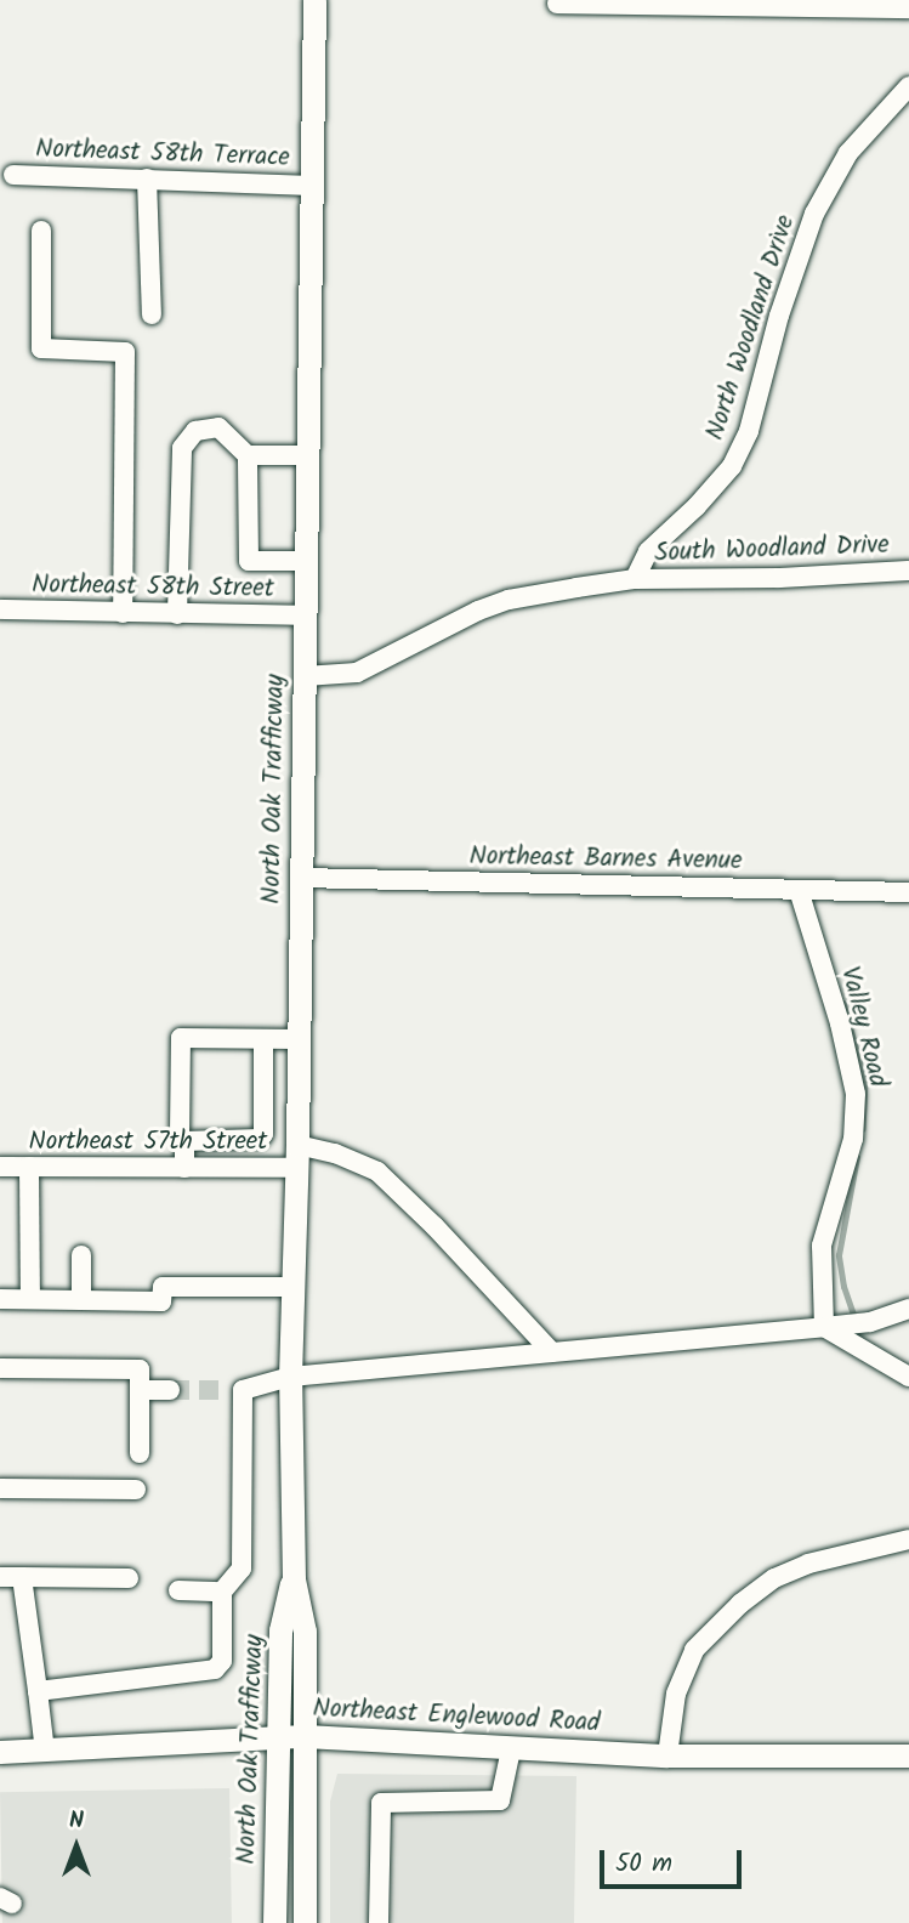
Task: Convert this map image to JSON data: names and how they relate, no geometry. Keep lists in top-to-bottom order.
{
  "streets": {
    "main road": ["North Oak Trafficway", "Northeast Englewood Road"],
    "street": [
      "Northeast 58th Terrace",
      "North Woodland Drive",
      "South Woodland Drive",
      "Northeast 58th Street",
      "Northeast Barnes Avenue",
      "Valley Road",
      "Northeast 57th Street"
    ]
  },
  "crossings": [
    ["Northeast 58th Terrace", "North Oak Trafficway"],
    ["North Woodland Drive", "South Woodland Drive"],
    ["South Woodland Drive", "North Oak Trafficway"],
    ["Northeast 58th Street", "North Oak Trafficway"],
    ["North Oak Trafficway", "Northeast Barnes Avenue"],
    ["North Oak Trafficway", "Northeast 57th Street"],
    ["North Oak Trafficway", "Northeast Englewood Road"],
    ["Northeast Barnes Avenue", "Valley Road"]
  ],
  "scale_bar": "50 m",
  "north": "top"
}
